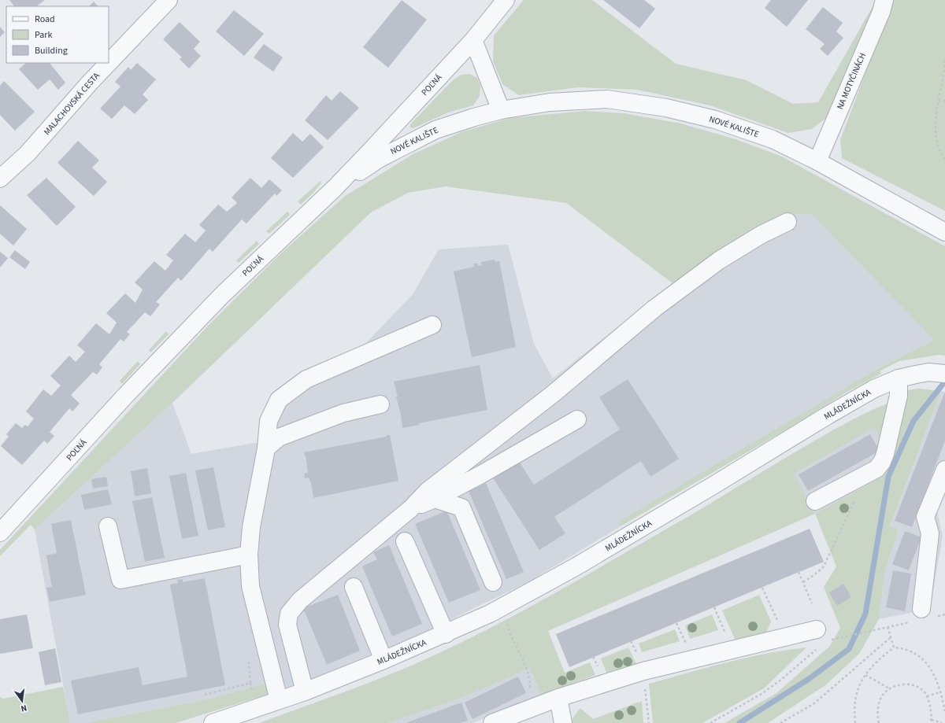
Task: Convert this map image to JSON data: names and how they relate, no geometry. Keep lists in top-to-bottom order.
{
  "streets": {
    "street": [
      "NA MOTYČINÁCH",
      "POĽNÁ",
      "MALACHOVSKÁ CESTA",
      "NOVÉ KALIŠTE",
      "MLÁDEŽNÍCKA"
    ]
  },
  "crossings": [
    ["NA MOTYČINÁCH", "NOVÉ KALIŠTE"],
    ["POĽNÁ", "NOVÉ KALIŠTE"]
  ],
  "legend": ["Road", "Park", "Building"],
  "north": "bottom"
}
